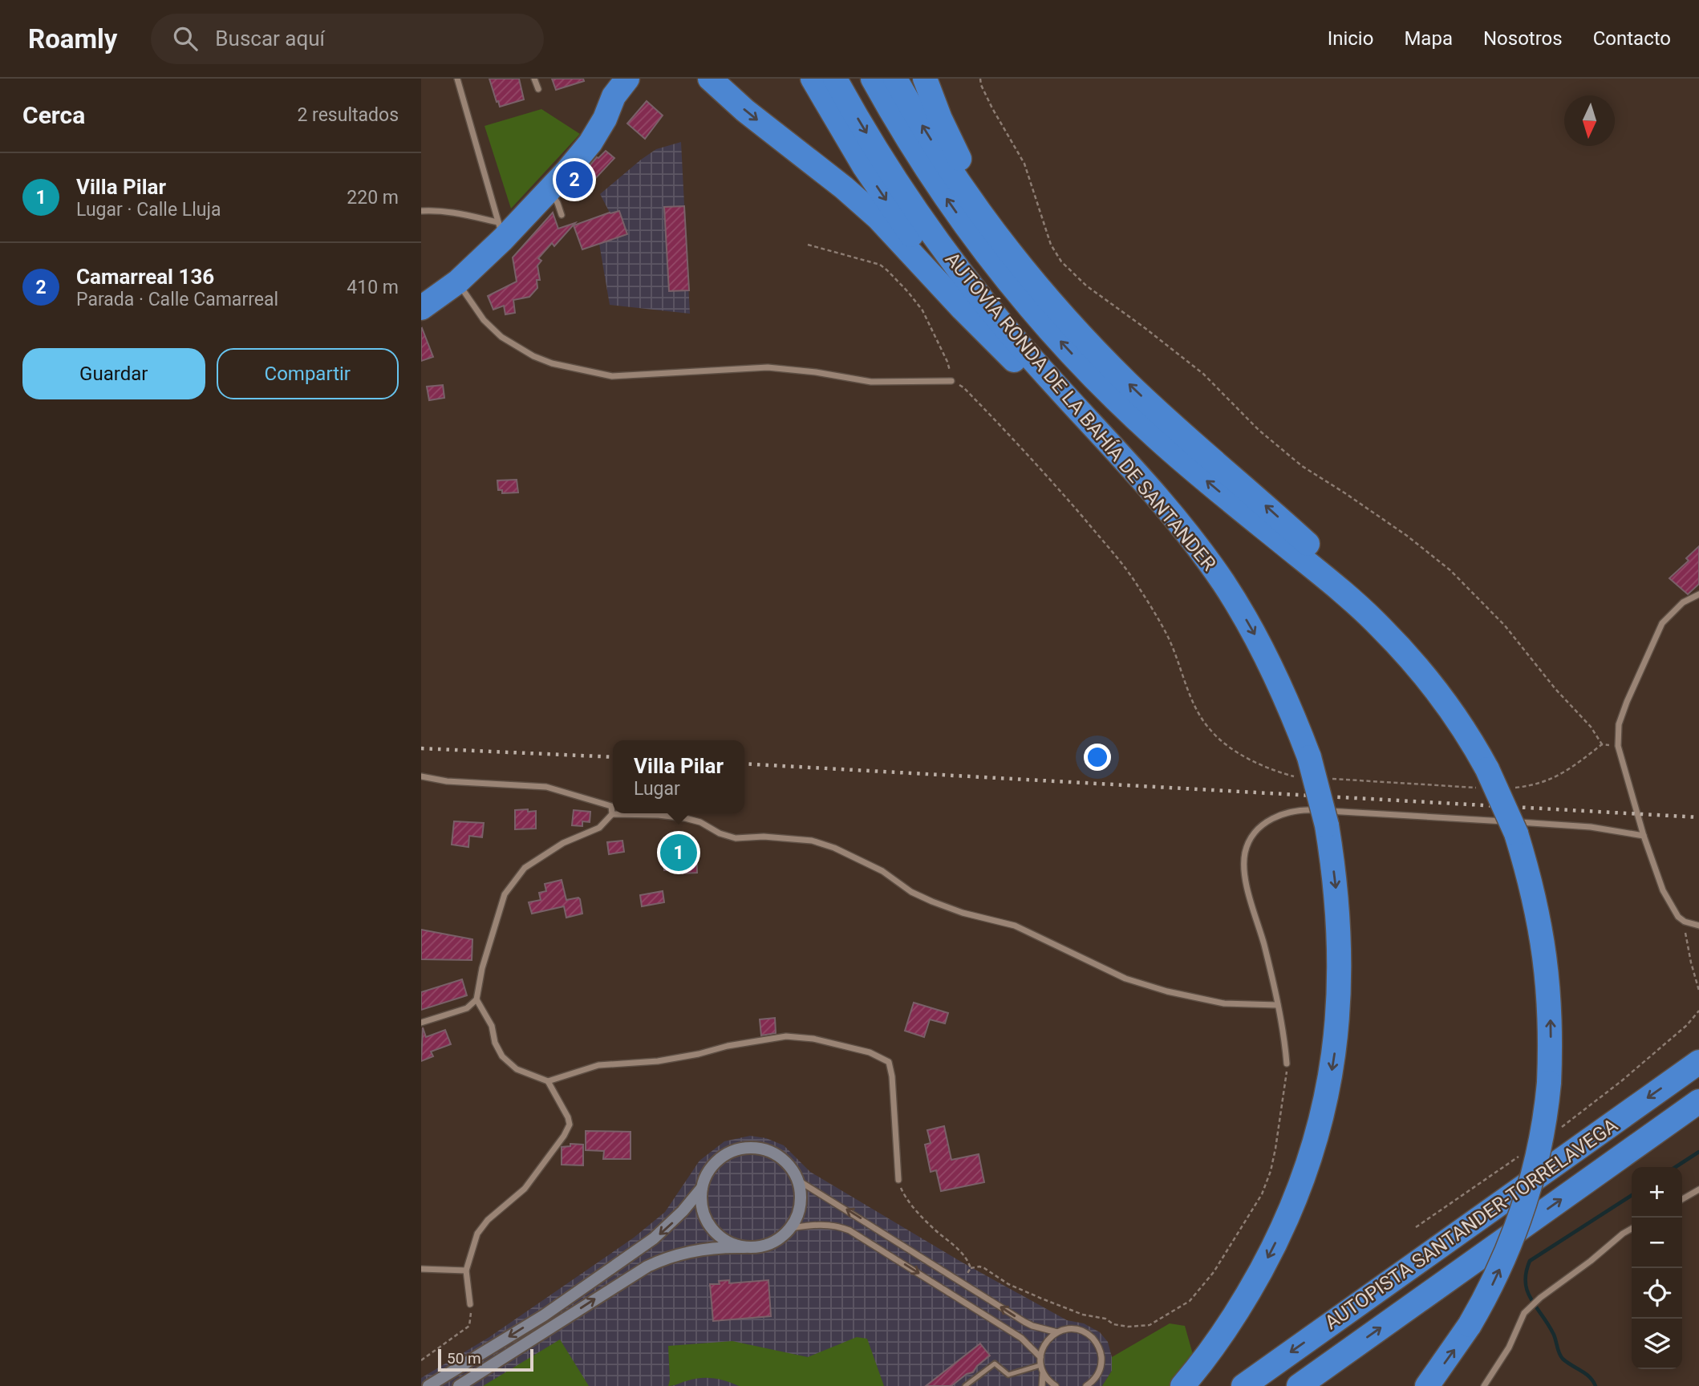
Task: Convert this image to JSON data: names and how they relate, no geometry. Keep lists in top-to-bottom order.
{
  "streets": {
    "highway": ["AUTOVÍA RONDA DE LA BAHÍA DE SANTANDER", "AUTOPISTA SANTANDER-TORRELAVEGA"]
  },
  "scale_bar": "50 m",
  "north": "bottom",
  "page": {
    "header": "Roamly",
    "search": "Buscar aquí",
    "nav": [
      "Inicio",
      "Mapa",
      "Nosotros",
      "Contacto"
    ],
    "heading": ["Cerca", "2 resultados"],
    "list": [
      {
        "mark": "1",
        "name": "Villa Pilar",
        "note": "Lugar · Calle Lluja",
        "value": "220 m"
      },
      {
        "mark": "2",
        "name": "Camarreal 136",
        "note": "Parada · Calle Camarreal",
        "value": "410 m"
      }
    ],
    "pins": ["2", "1"],
    "buttons": ["Guardar", "Compartir"],
    "popup": ["Villa Pilar", "Lugar"],
    "map_buttons": ["+", "−"],
    "scale": "50 m"
  }
}
